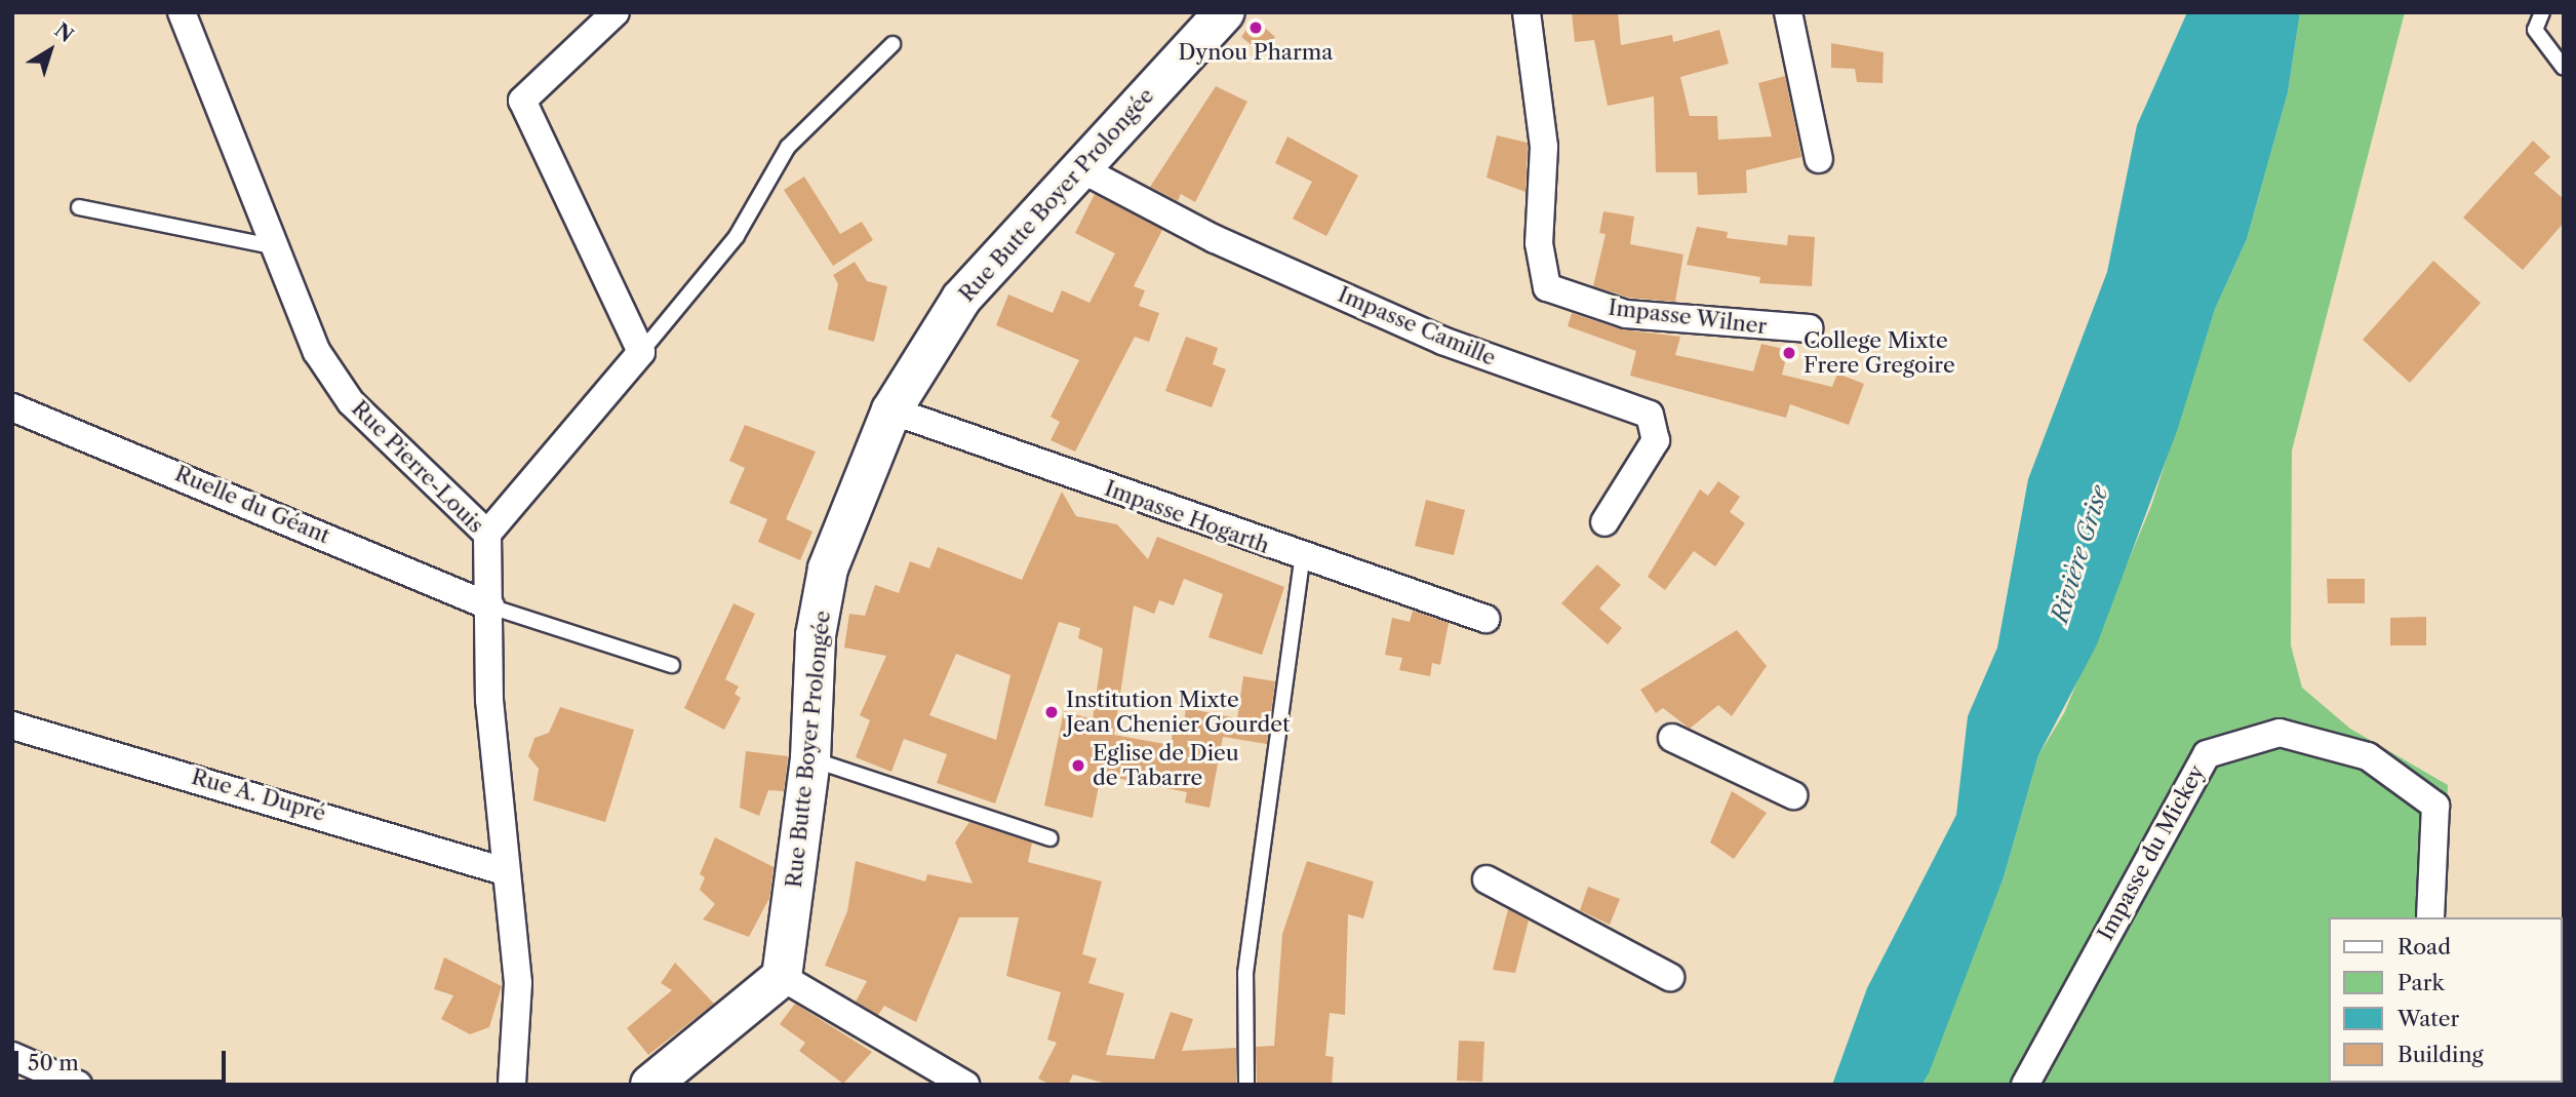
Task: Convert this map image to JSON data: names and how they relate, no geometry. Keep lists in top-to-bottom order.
{
  "streets": {
    "street": [
      "Rue Butte Boyer Prolongée",
      "Impasse Wilner",
      "Impasse Camille",
      "Rue Pierre-Louis",
      "Ruelle du Géant",
      "Impasse Hogarth",
      "Rue A. Dupré",
      "Impasse du Mickey"
    ]
  },
  "crossings": [
    ["Rue Butte Boyer Prolongée", "Impasse Camille"],
    ["Rue Butte Boyer Prolongée", "Impasse Hogarth"],
    ["Rue Pierre-Louis", "Ruelle du Géant"],
    ["Rue Pierre-Louis", "Rue A. Dupré"]
  ],
  "water": ["Rivière Grise"],
  "places": [
    "Dynou Pharma",
    "College Mixte Frere Gregoire",
    "Institution Mixte Jean Chenier Gourdet",
    "Eglise de Dieu de Tabarre"
  ],
  "legend": [
    "Road",
    "Park",
    "Water",
    "Building"
  ],
  "scale_bar": "50 m",
  "north": "top right"
}
